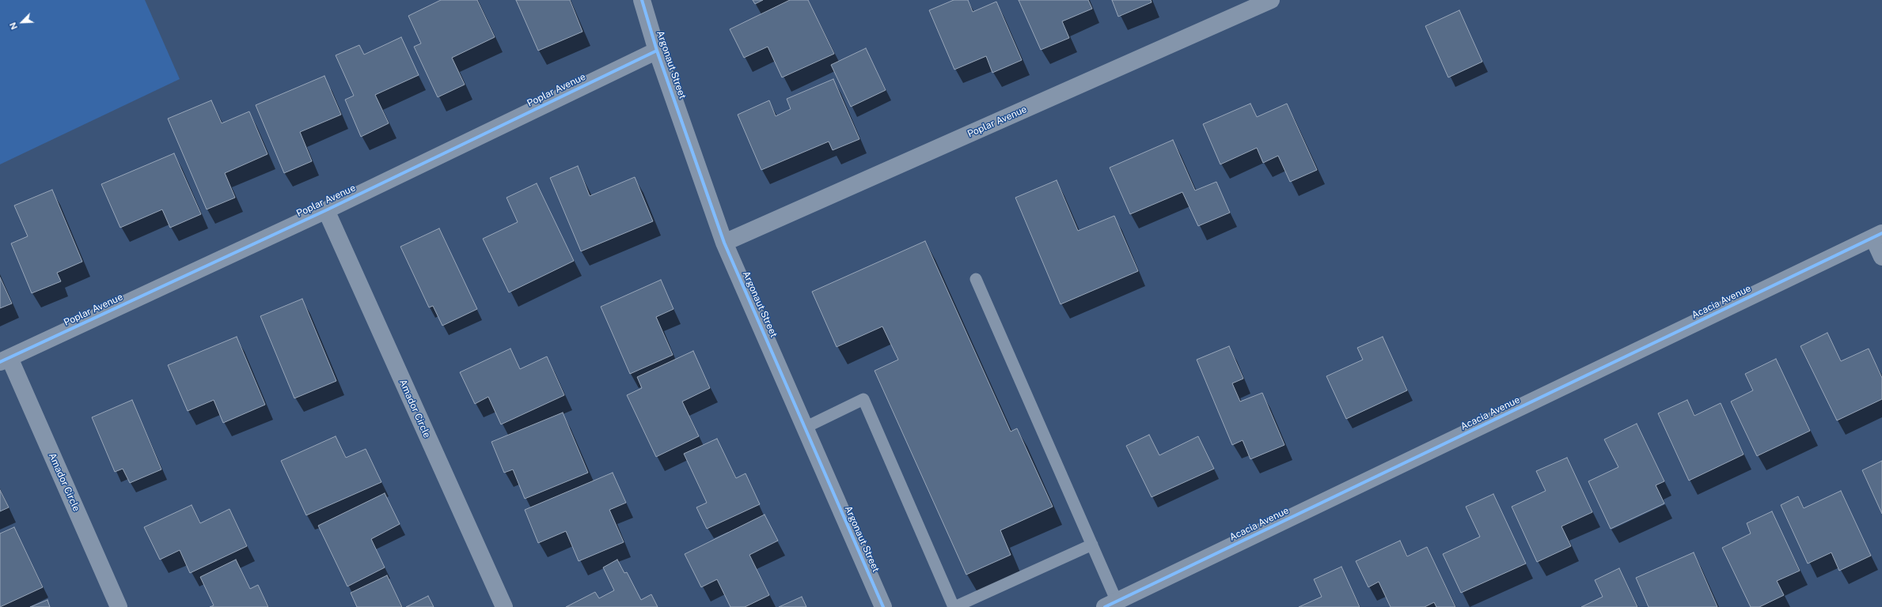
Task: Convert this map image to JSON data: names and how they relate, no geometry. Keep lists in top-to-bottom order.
{
  "streets": {
    "street": [
      "Argonaut Street",
      "Poplar Avenue",
      "Acacia Avenue",
      "Amador Circle"
    ]
  },
  "crossings": [
    ["Argonaut Street", "Poplar Avenue"],
    ["Poplar Avenue", "Amador Circle"]
  ],
  "north": "bottom left"
}
